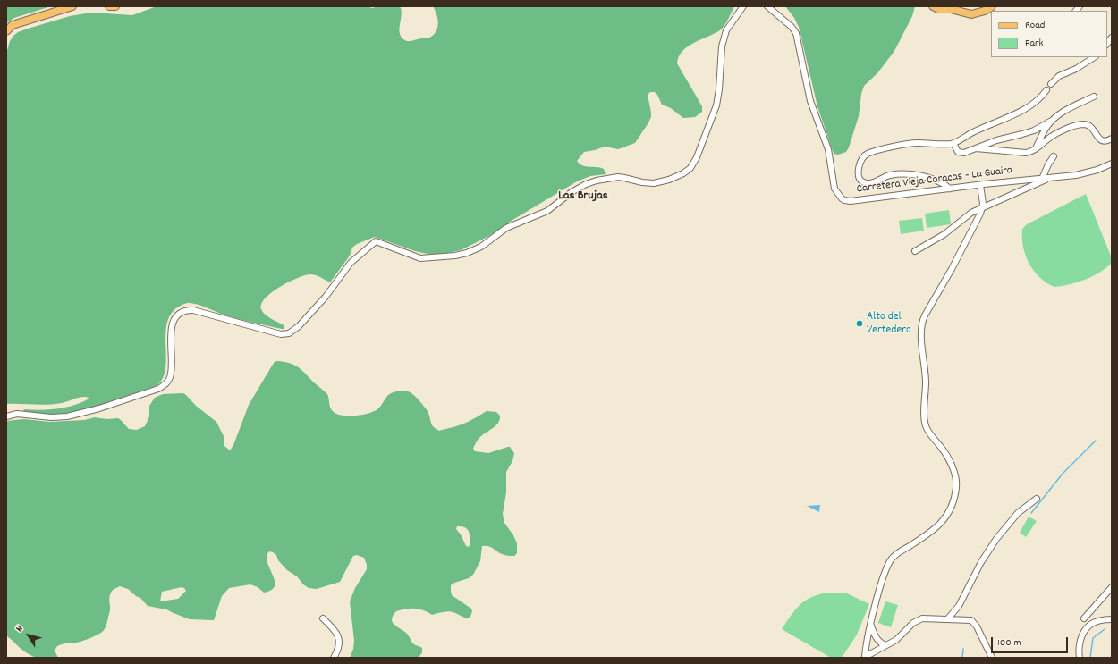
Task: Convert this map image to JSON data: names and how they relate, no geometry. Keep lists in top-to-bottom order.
{
  "streets": {
    "street": ["Carretera Vieja Caracas - La Guaira"]
  },
  "districts": ["Las Brujas"],
  "places": ["Alto del Vertedero"],
  "legend": ["Road", "Park"],
  "scale_bar": "100 m",
  "north": "top left"
}
